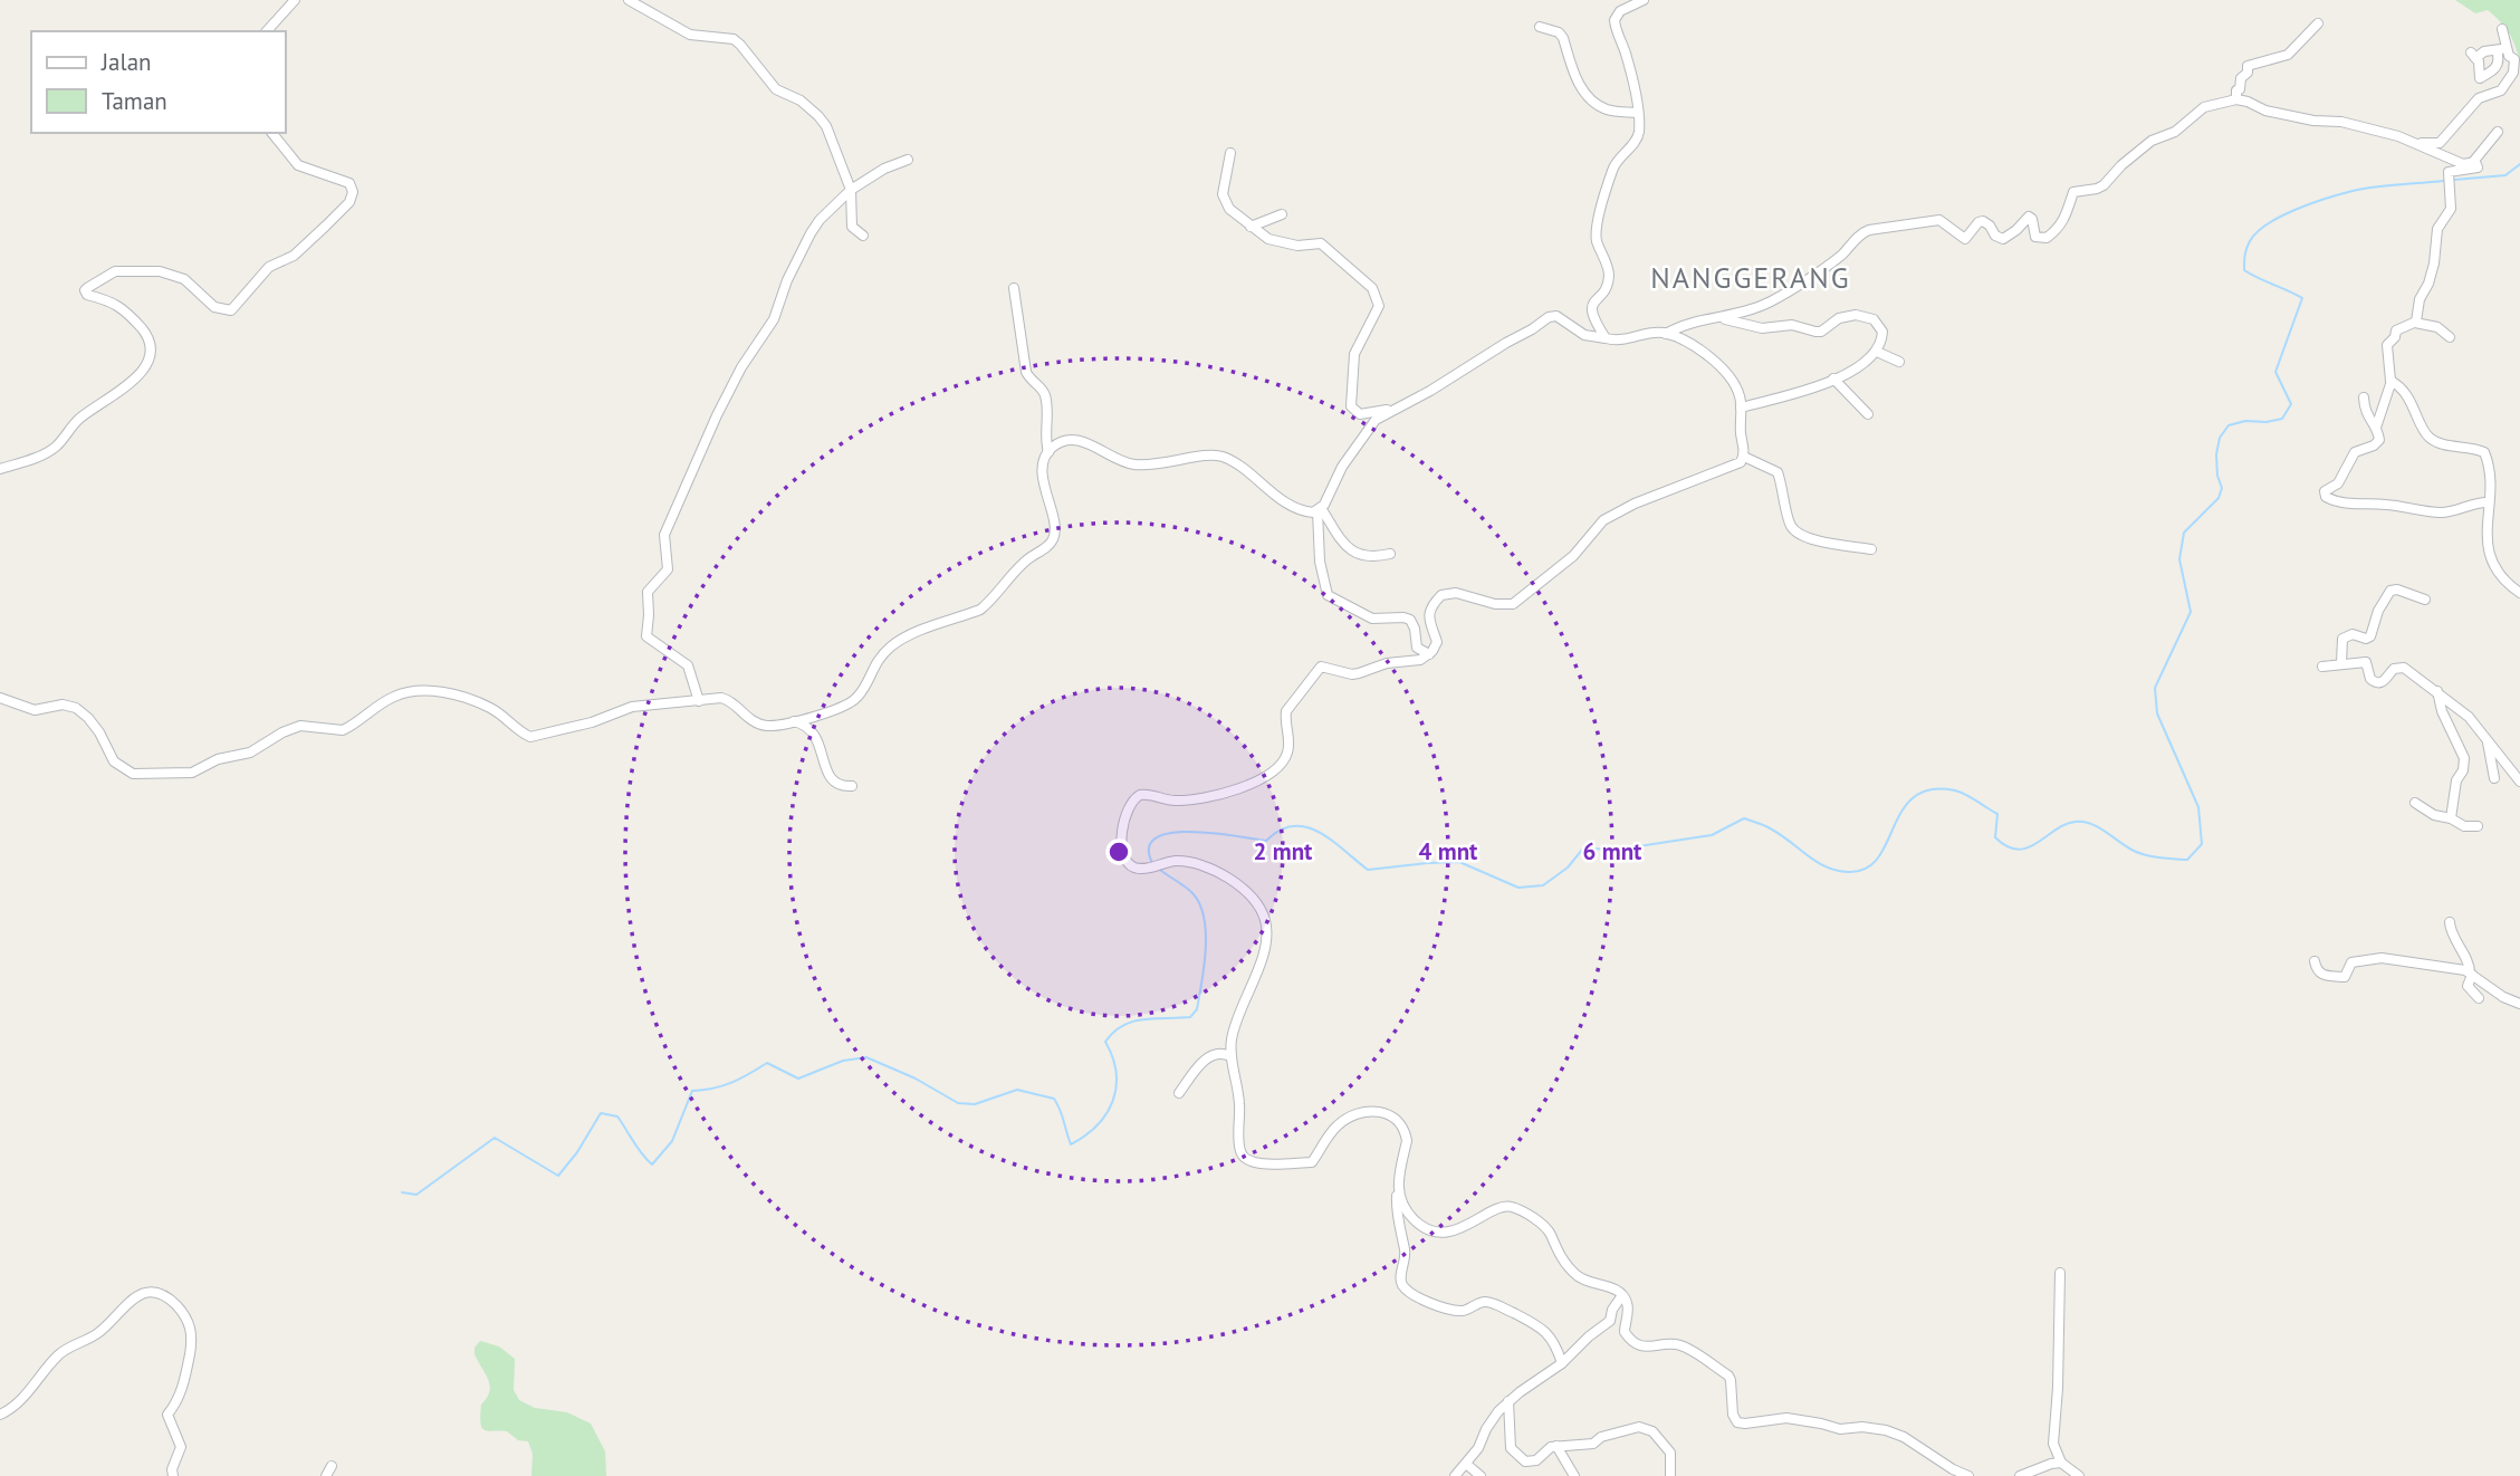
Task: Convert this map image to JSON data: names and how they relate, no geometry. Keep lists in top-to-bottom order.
{
  "districts": ["NANGGERANG"],
  "legend": ["Jalan", "Taman"],
  "rings": ["2 mnt", "4 mnt", "6 mnt"]
}
